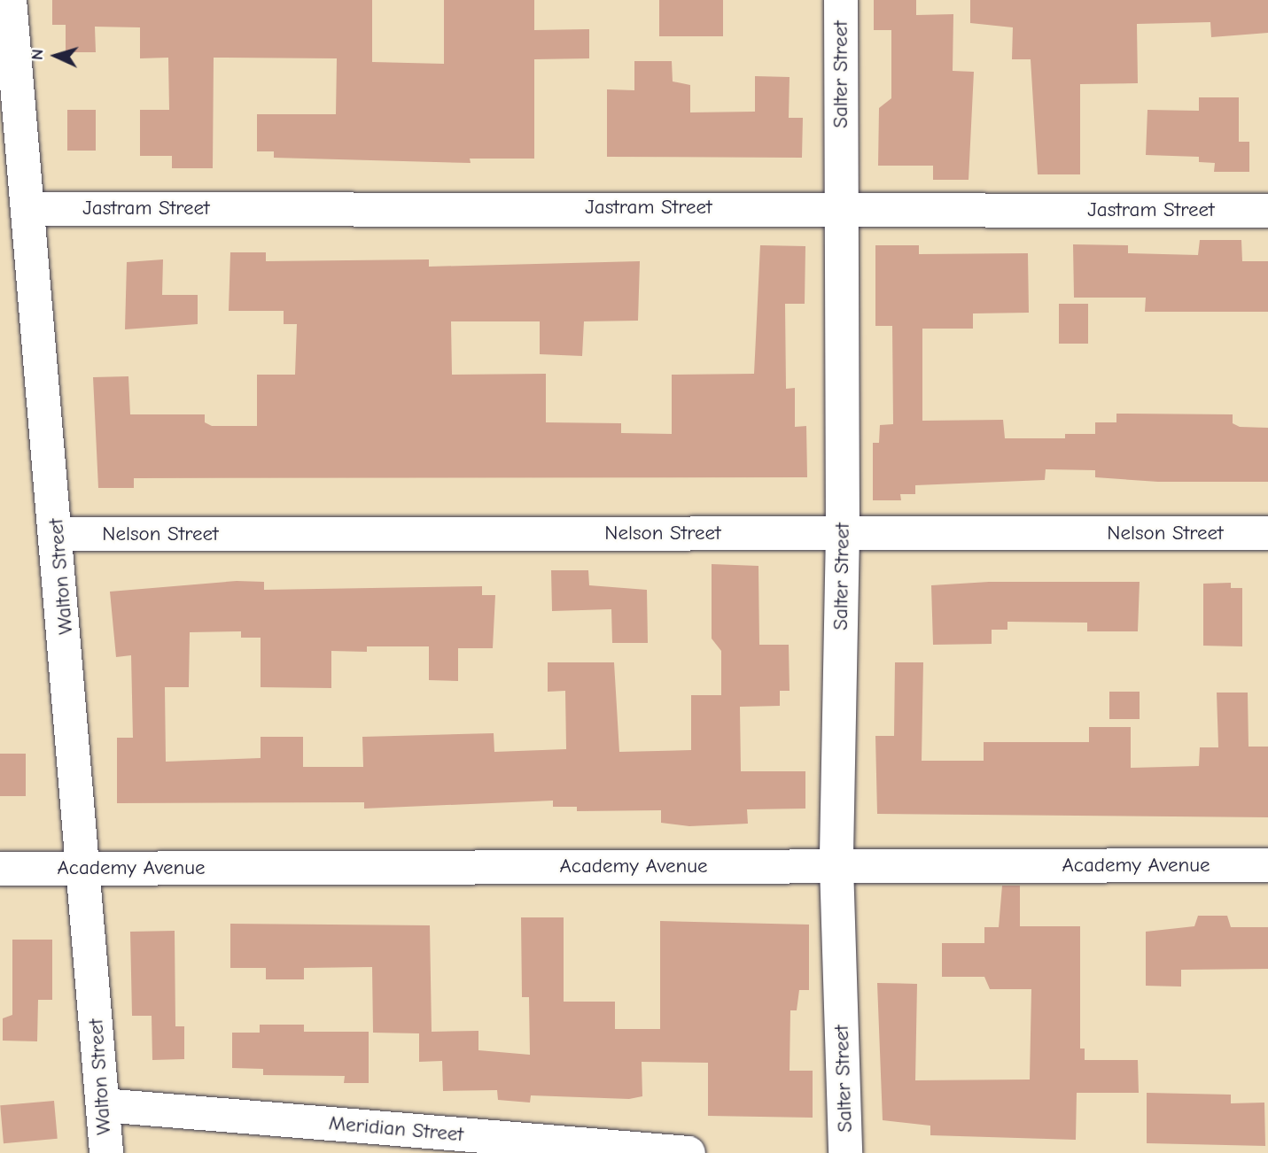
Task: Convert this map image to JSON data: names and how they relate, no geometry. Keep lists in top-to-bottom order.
{
  "streets": {
    "street": [
      "Salter Street",
      "Jastram Street",
      "Nelson Street",
      "Walton Street",
      "Academy Avenue",
      "Meridian Street"
    ]
  },
  "crossings": [
    ["Salter Street", "Jastram Street"],
    ["Salter Street", "Nelson Street"],
    ["Salter Street", "Academy Avenue"],
    ["Jastram Street", "Walton Street"],
    ["Nelson Street", "Walton Street"],
    ["Walton Street", "Academy Avenue"],
    ["Walton Street", "Meridian Street"]
  ],
  "north": "left"
}
